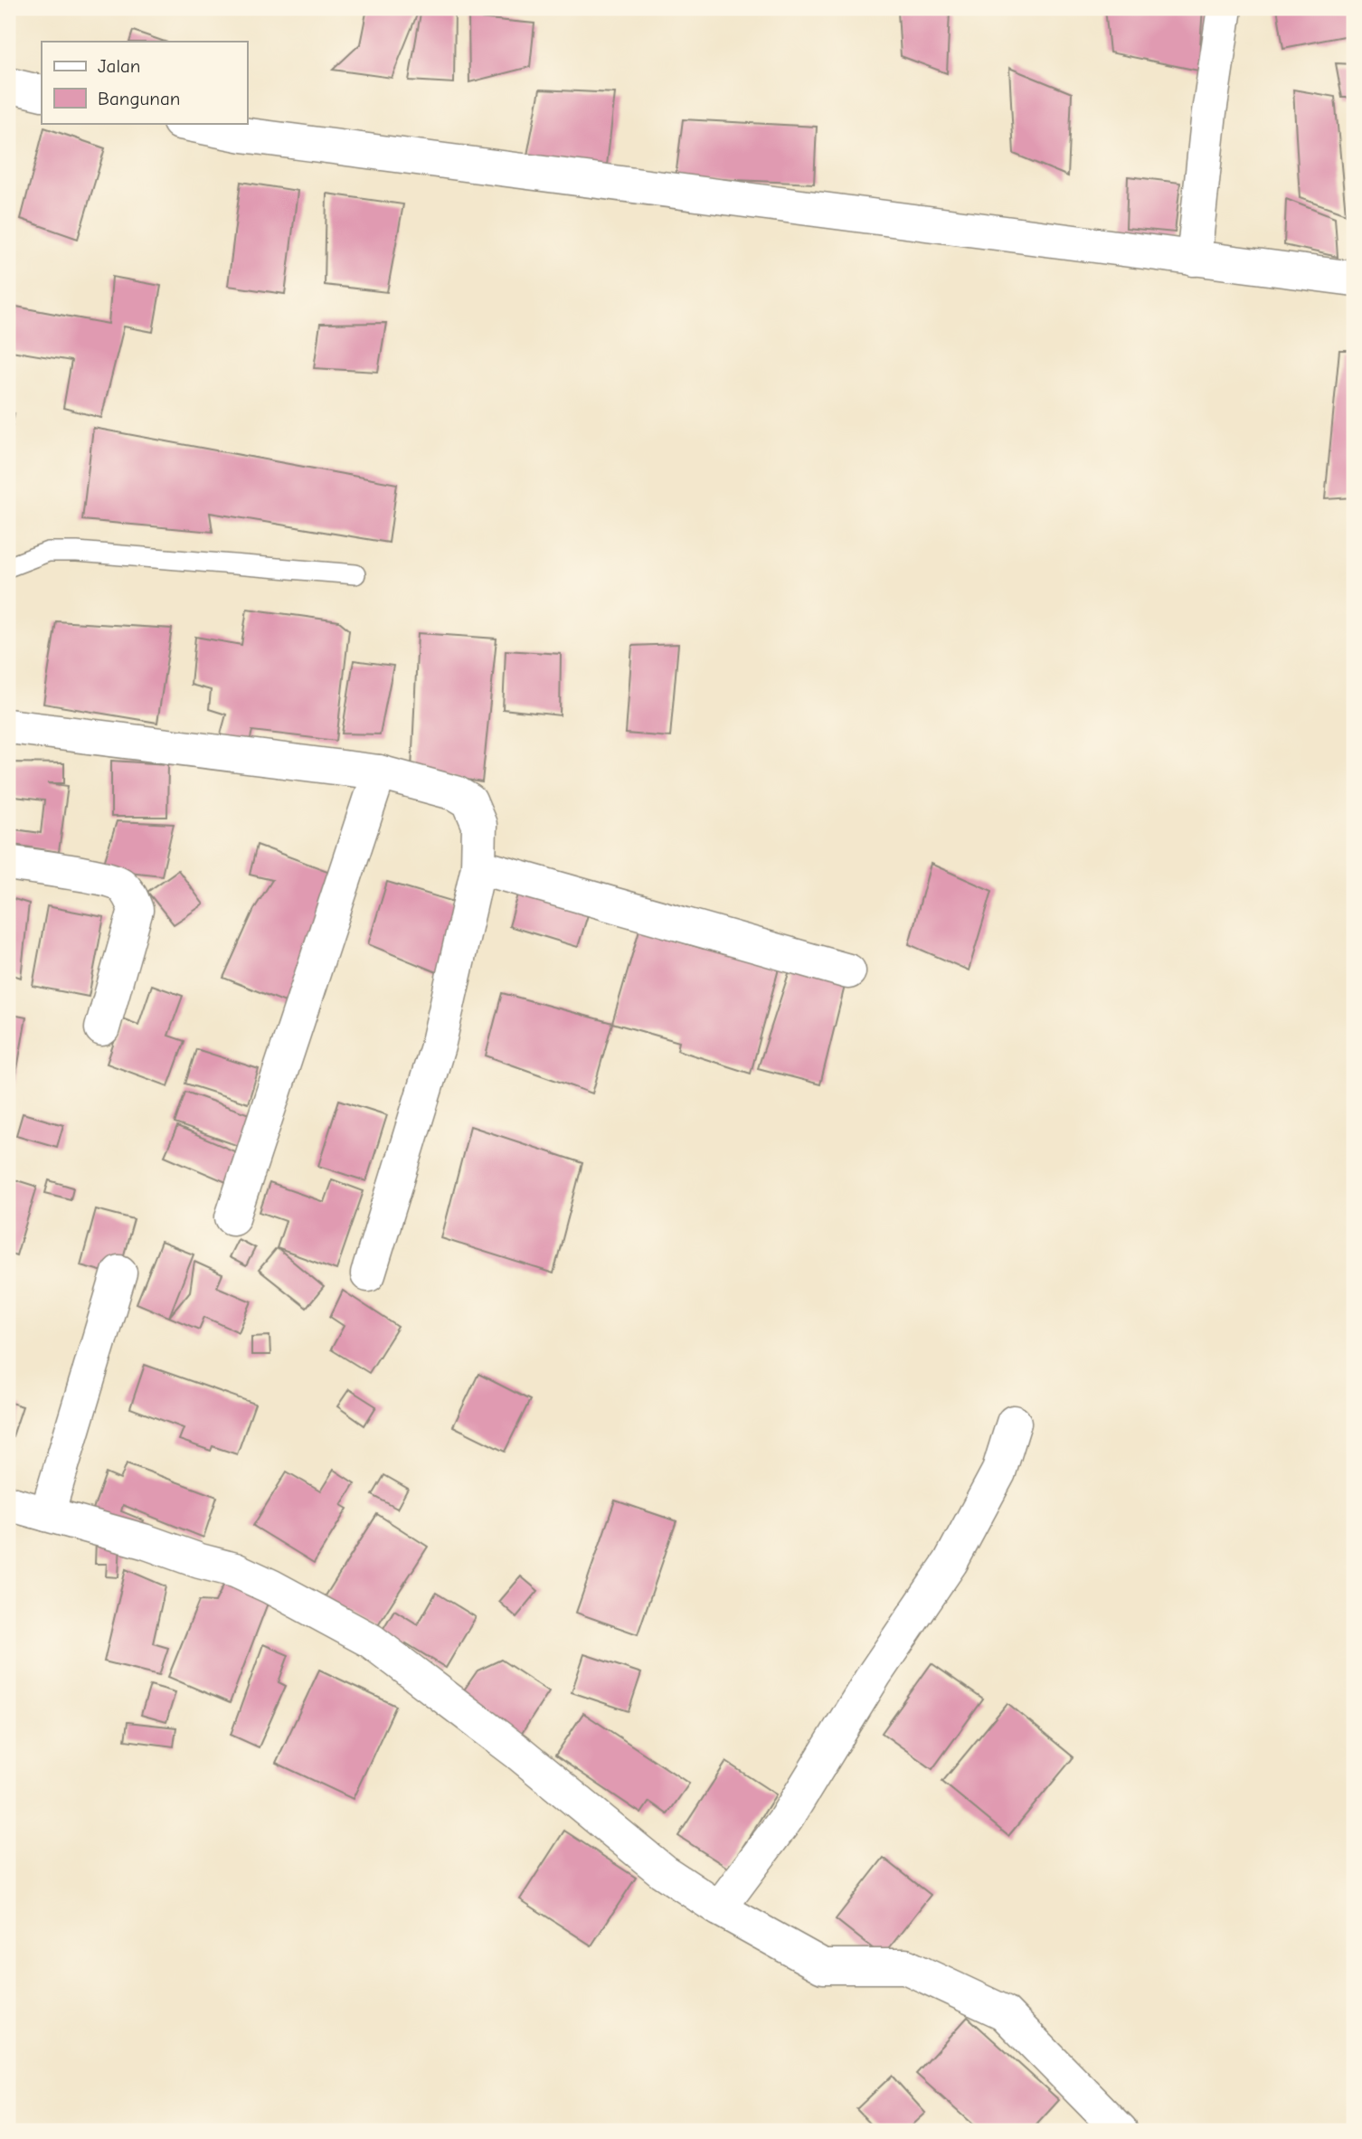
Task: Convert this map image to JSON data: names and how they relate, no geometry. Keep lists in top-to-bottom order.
{
  "legend": ["Jalan", "Bangunan"]
}
